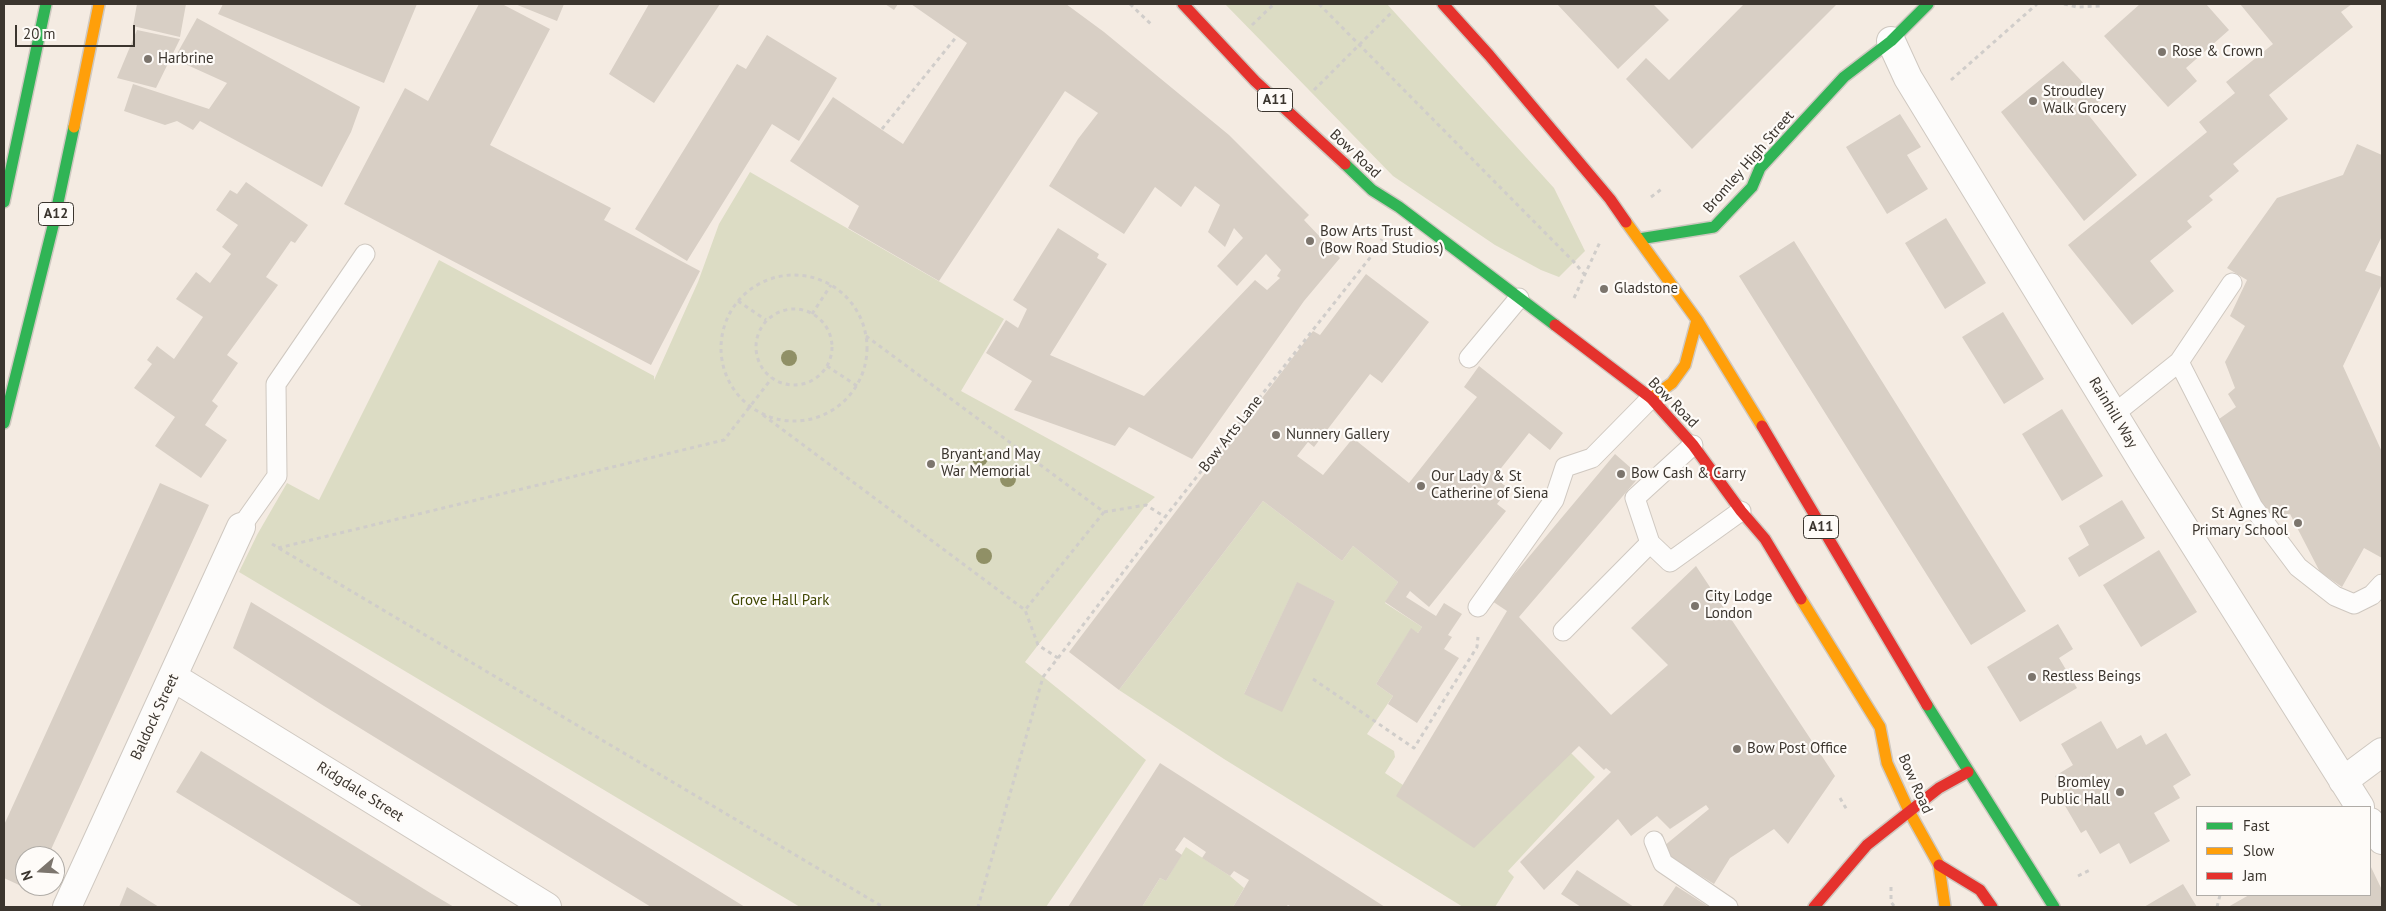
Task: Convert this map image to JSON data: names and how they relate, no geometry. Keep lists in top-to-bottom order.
{
  "streets": {
    "main road": [
      "A11",
      "Bow Road",
      "Bromley High Street",
      "A12"
    ],
    "street": ["Rainhill Way", "Baldock Street", "Ridgdale Street"],
    "path": ["Bow Arts Lane"]
  },
  "crossings": [
    ["A11", "Bromley High Street"],
    ["Bow Road", "Bow Arts Lane"],
    ["Bromley High Street", "Rainhill Way"],
    ["Baldock Street", "Ridgdale Street"]
  ],
  "parks": ["Grove Hall Park"],
  "places": [
    "Rose & Crown",
    "Harbrine",
    "Stroudley Walk Grocery",
    "Bow Arts Trust (Bow Road Studios)",
    "Gladstone",
    "Nunnery Gallery",
    "Bryant and May War Memorial",
    "Bow Cash & Carry",
    "Our Lady & St Catherine of Siena",
    "St Agnes RC Primary School",
    "City Lodge London",
    "Restless Beings",
    "Bow Post Office",
    "Bromley Public Hall"
  ],
  "legend": ["Fast", "Slow", "Jam"],
  "scale_bar": "20 m",
  "north": "left"
}
